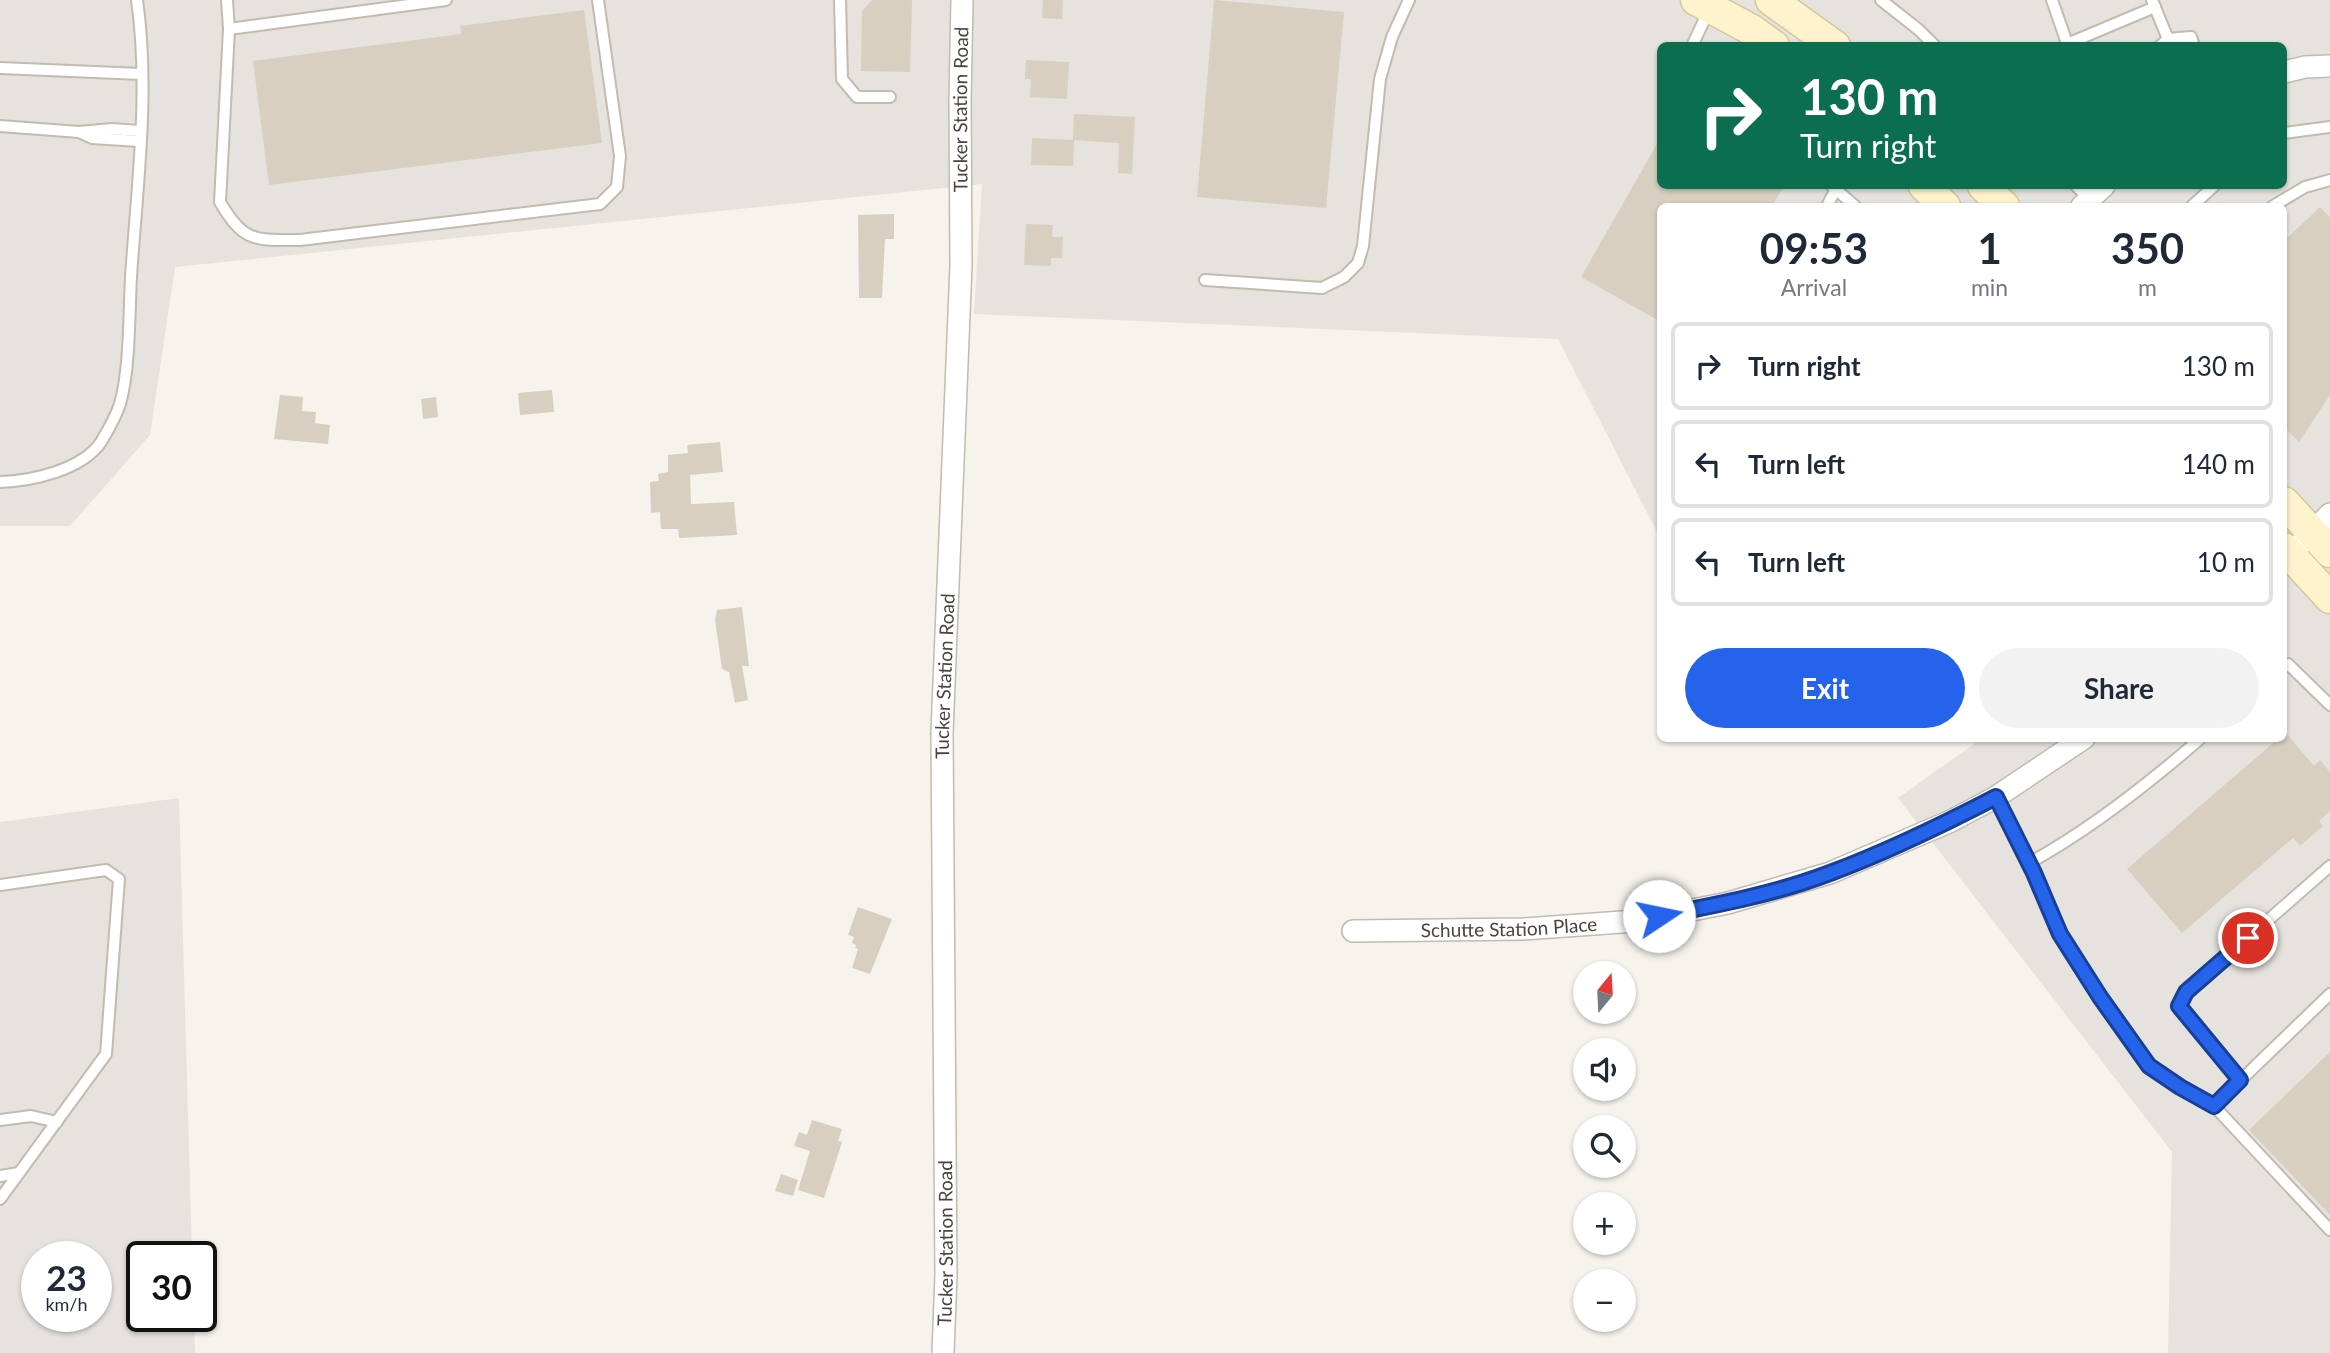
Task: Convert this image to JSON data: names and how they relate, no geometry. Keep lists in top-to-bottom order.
{
  "streets": {
    "street": ["Tucker Station Road", "Schutte Station Place"]
  },
  "north": "top",
  "page": {
    "turn": ["130 m", "Turn right"],
    "eta": [
      "09:53",
      "Arrival",
      "1",
      "min",
      "350",
      "m"
    ],
    "list": [
      {
        "name": "Turn right",
        "value": "130 m"
      },
      {
        "name": "Turn left",
        "value": "140 m"
      },
      {
        "name": "Turn left",
        "value": "10 m"
      }
    ],
    "buttons": ["Exit", "Share"],
    "map_buttons": ["+", "−"],
    "speed": "23 km/h",
    "limit": "30"
  }
}
